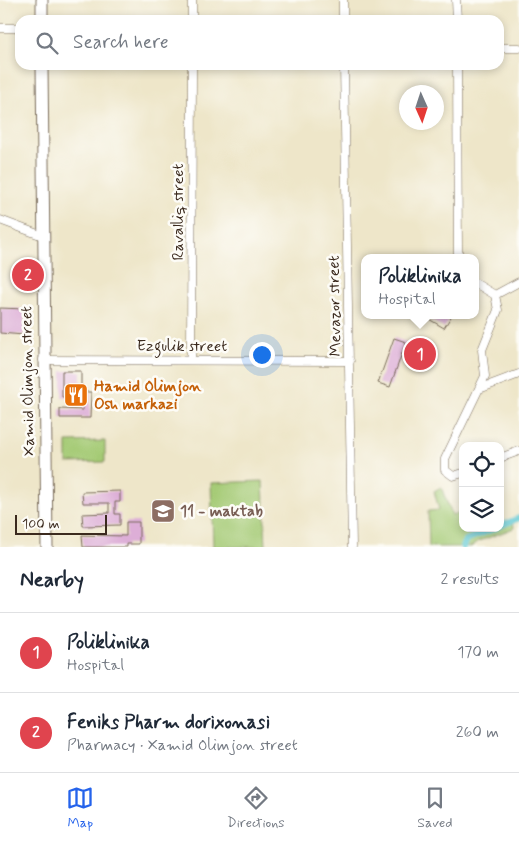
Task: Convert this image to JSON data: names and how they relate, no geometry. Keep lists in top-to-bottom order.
{
  "streets": {
    "main road": ["Xamid Olimjon street"],
    "street": ["Ravalliq street", "Mevazor street", "Ezgulik street"]
  },
  "crossings": [
    ["Ravalliq street", "Ezgulik street"],
    ["Mevazor street", "Ezgulik street"],
    ["Ezgulik street", "Xamid Olimjon street"]
  ],
  "places": {
    "restaurant": ["Hamid Olimjon Osh markazi"],
    "school or university": ["11 - maktab"]
  },
  "scale_bar": "100 m",
  "north": "bottom",
  "page": {
    "search": "Search here",
    "popup": ["Poliklinika", "Hospital"],
    "pins": ["2", "1"],
    "scale": "100 m",
    "heading": ["Nearby", "2 results"],
    "list": [
      {
        "mark": "1",
        "name": "Poliklinika",
        "note": "Hospital",
        "value": "170 m"
      },
      {
        "mark": "2",
        "name": "Feniks Pharm dorixonasi",
        "note": "Pharmacy · Xamid Olimjon street",
        "value": "260 m"
      }
    ],
    "nav": ["Map", "Directions", "Saved"]
  }
}
